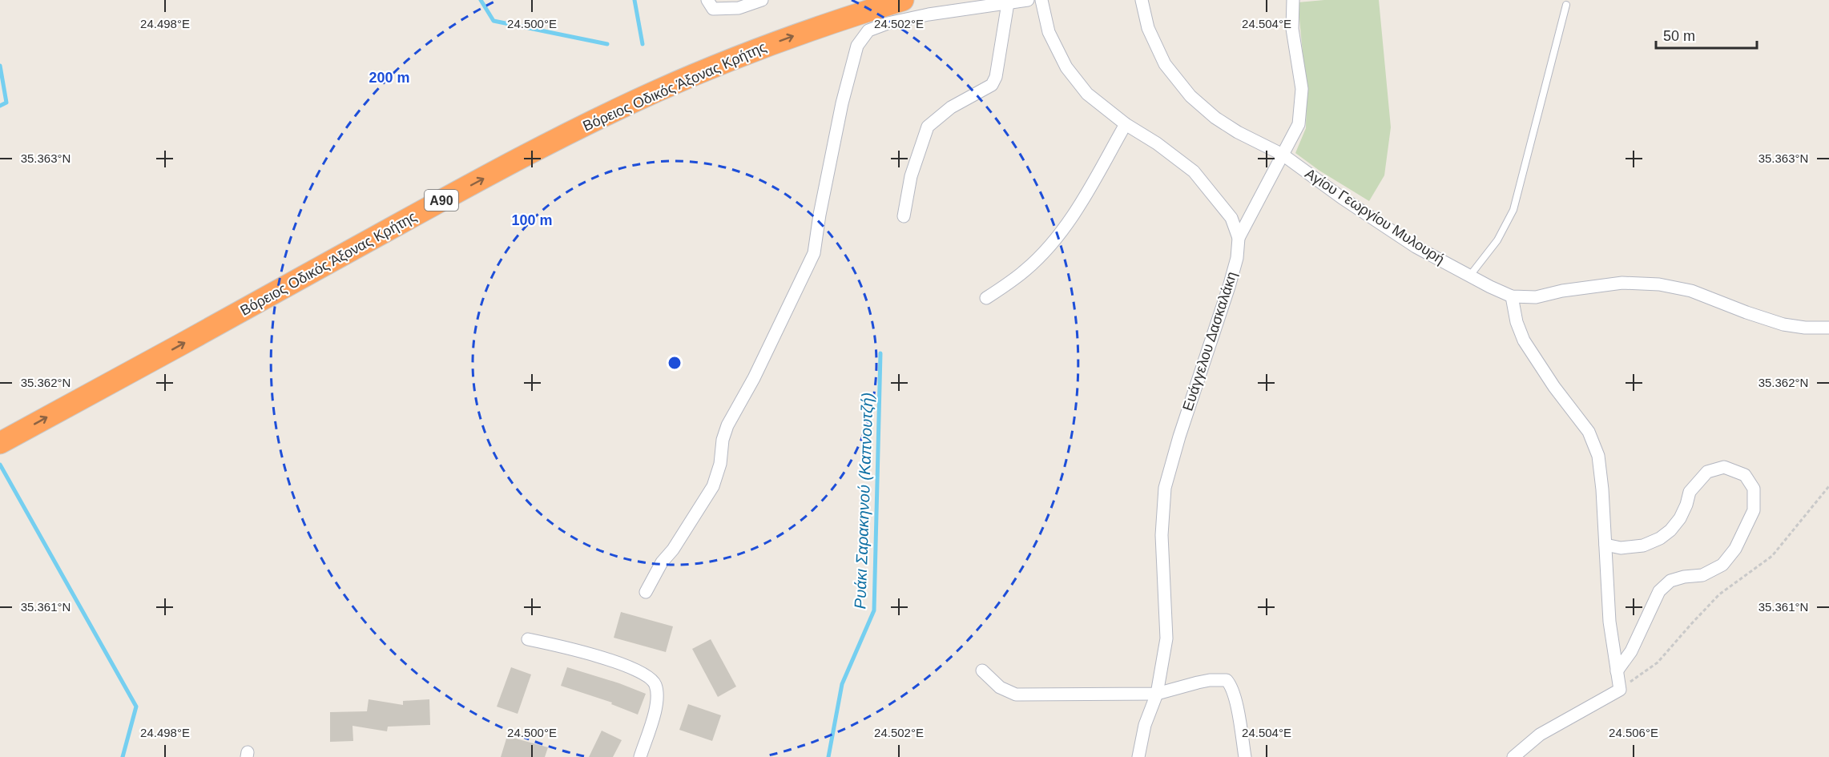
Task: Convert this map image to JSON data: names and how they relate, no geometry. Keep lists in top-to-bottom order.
{
  "streets": {
    "highway": ["Βόρειος Οδικός Άξονας Κρήτης", "Α90"],
    "street": ["Αγίου Γεωργίου Μυλουρή", "Ευάγγελου Δασκαλάκη"]
  },
  "one_way": ["Βόρειος Οδικός Άξονας Κρήτης"],
  "water": ["Ρυάκι Σαρακηνού (Καπνουτζή)"],
  "scale_bar": "50 m",
  "coordinates": [
    "24.498°E",
    "24.500°E",
    "24.502°E",
    "24.504°E",
    "35.363°N",
    "35.362°N",
    "35.361°N",
    "24.506°E"
  ],
  "rings": ["200 m", "100 m"]
}
